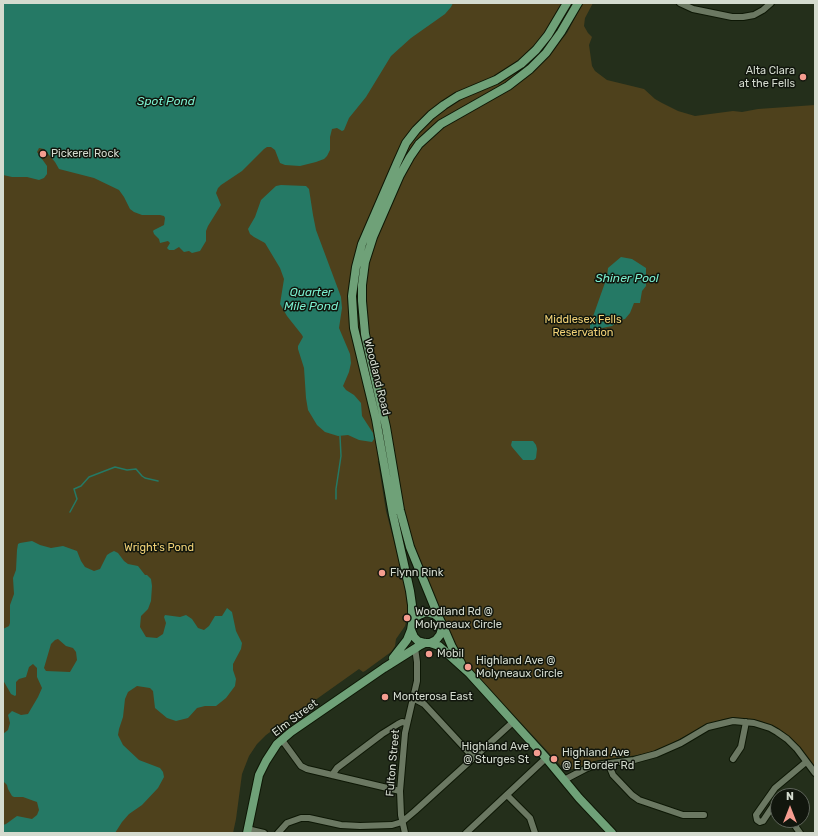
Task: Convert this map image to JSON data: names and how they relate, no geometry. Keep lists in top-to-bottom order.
{
  "streets": {
    "main road": ["Woodland Road", "Elm Street"],
    "street": ["Fulton Street"]
  },
  "crossings": [
    ["Woodland Road", "Elm Street"],
    ["Elm Street", "Fulton Street"]
  ],
  "water": ["Spot Pond", "Shiner Pool", "Quarter Mile Pond"],
  "parks": ["Middlesex Fells Reservation", "Wright's Pond"],
  "places": [
    "Alta Clara at the Fells",
    "Pickerel Rock",
    "Flynn Rink",
    "Woodland Rd @ Molyneaux Circle",
    "Mobil",
    "Highland Ave @ Molyneaux Circle",
    "Monterosa East",
    "Highland Ave @ Sturges St",
    "Highland Ave @ E Border Rd"
  ],
  "north": "top"
}
